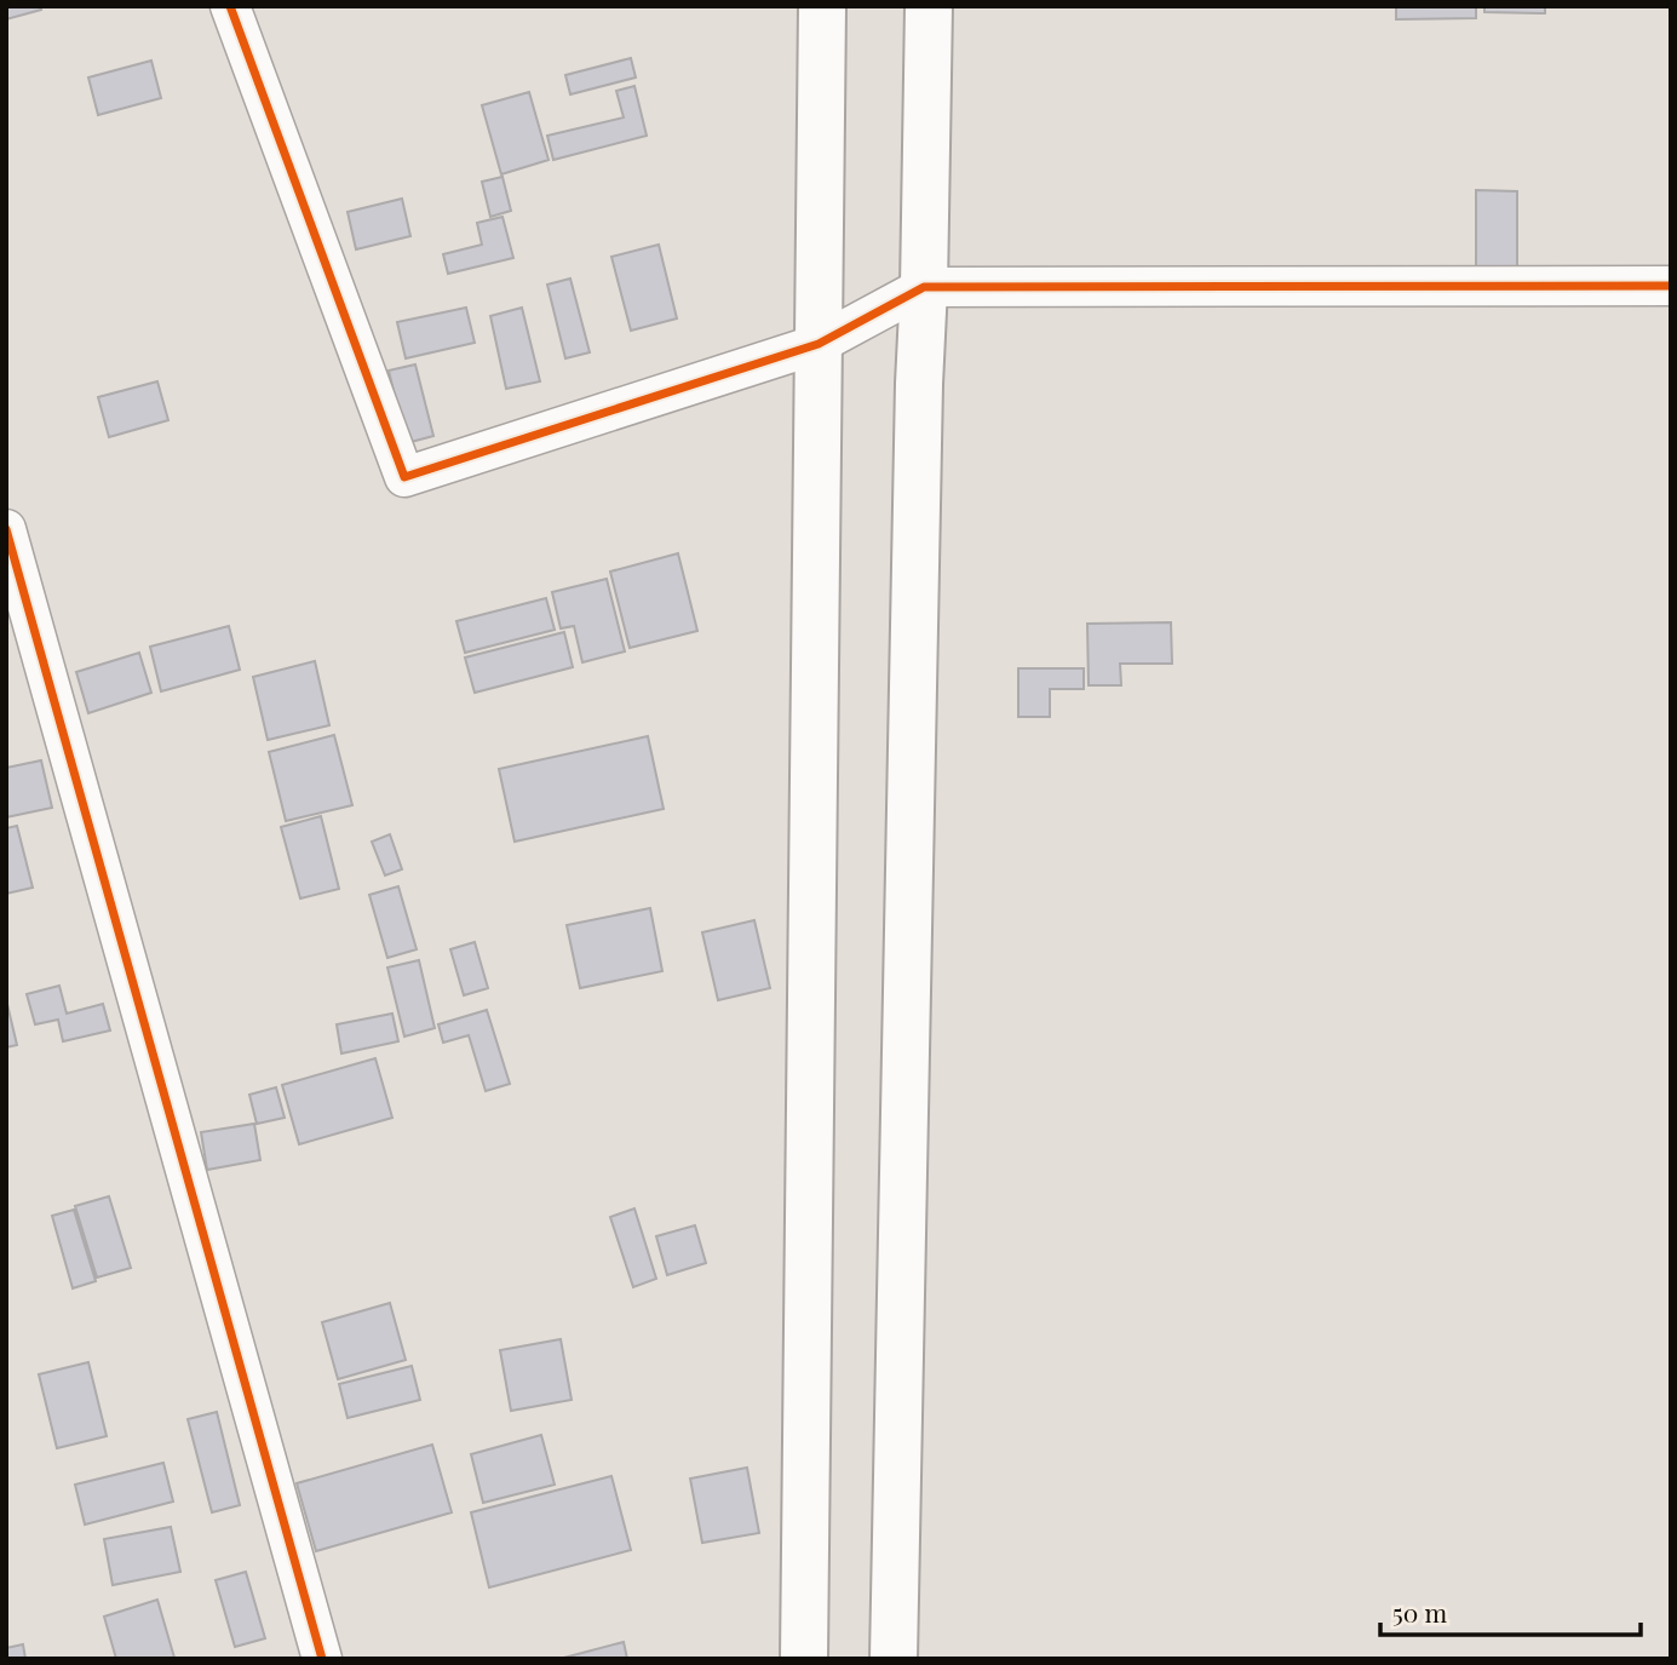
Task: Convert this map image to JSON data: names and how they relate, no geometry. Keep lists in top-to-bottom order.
{
  "scale_bar": "50 m"
}
